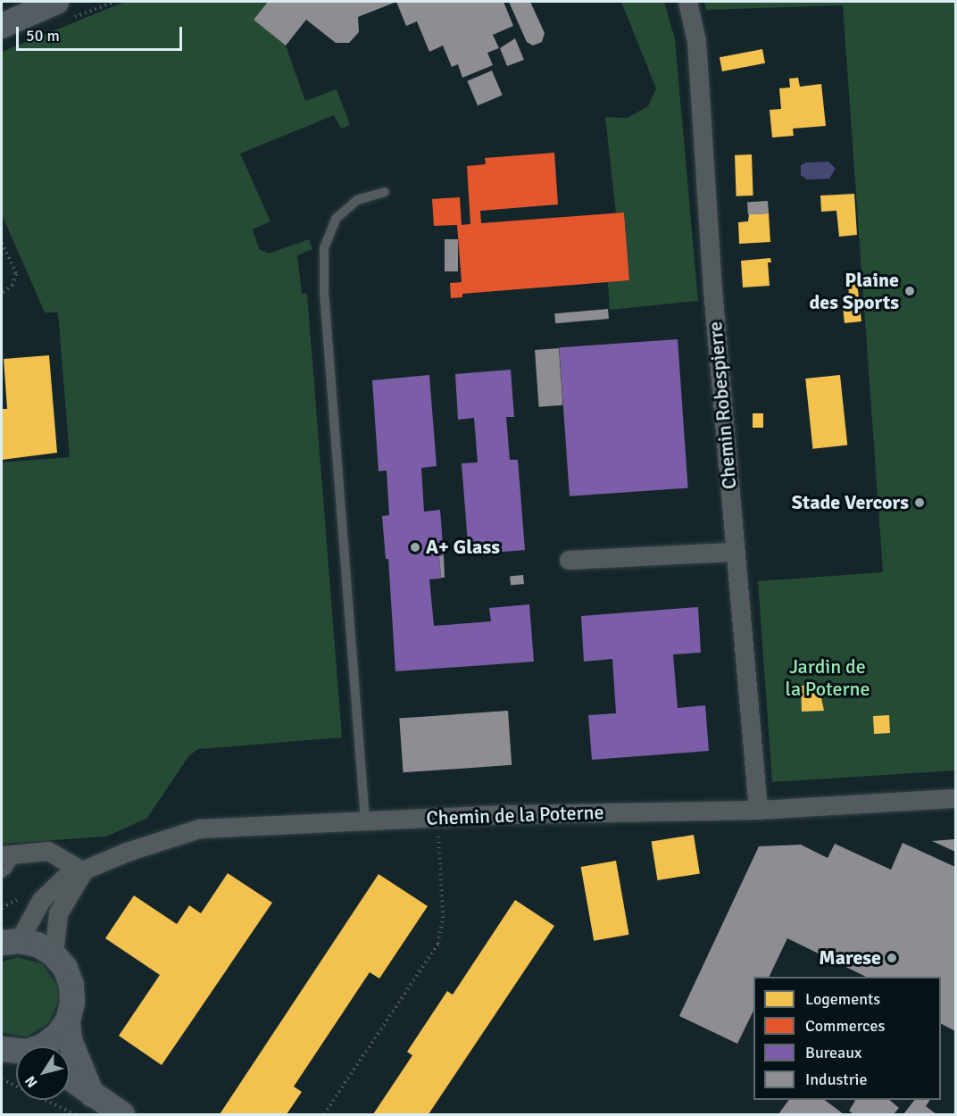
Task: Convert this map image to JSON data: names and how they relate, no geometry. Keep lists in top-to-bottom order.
{
  "streets": {
    "street": ["Chemin Robespierre", "Chemin de la Poterne"]
  },
  "crossings": [
    ["Chemin Robespierre", "Chemin de la Poterne"]
  ],
  "parks": ["Jardin de la Poterne"],
  "places": [
    "Plaine des Sports",
    "Stade Vercors",
    "A+ Glass",
    "Marese"
  ],
  "legend": [
    "Logements",
    "Commerces",
    "Bureaux",
    "Industrie"
  ],
  "scale_bar": "50 m",
  "north": "bottom left"
}
